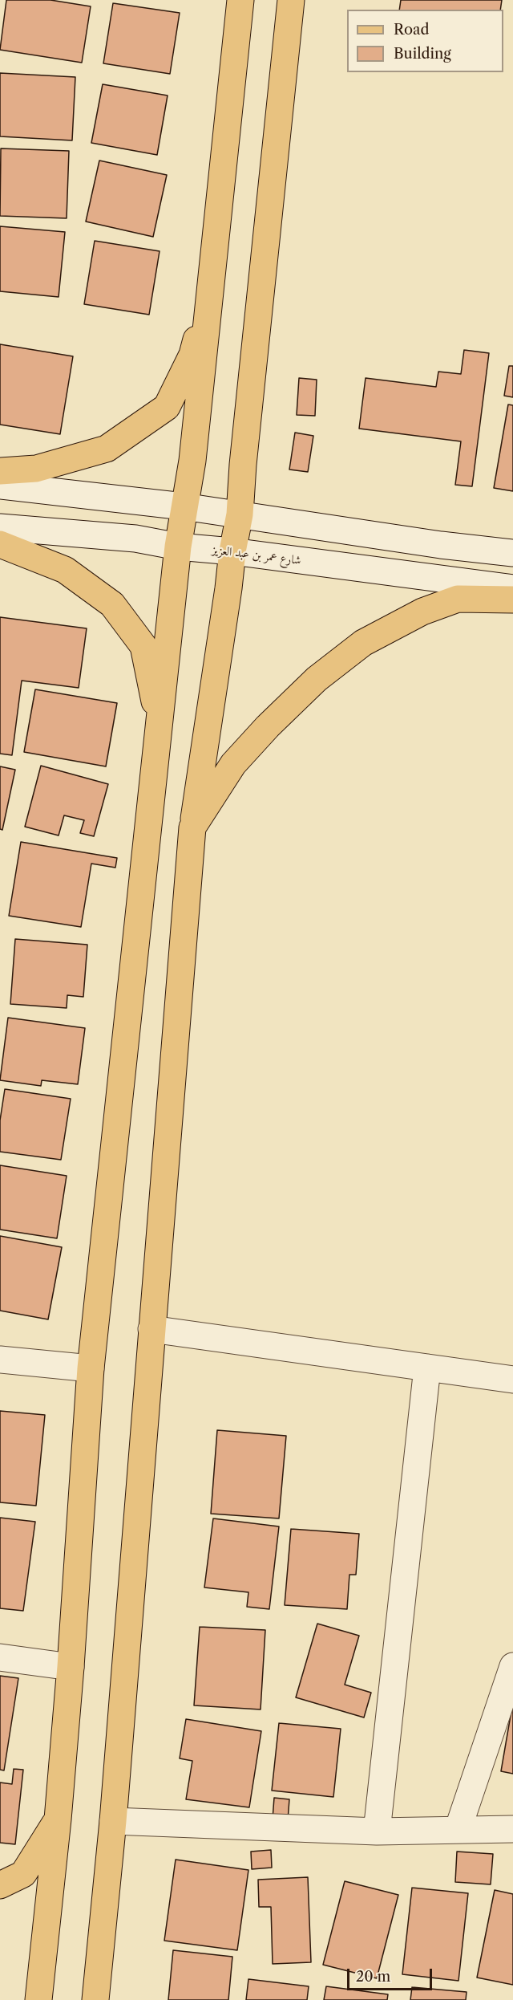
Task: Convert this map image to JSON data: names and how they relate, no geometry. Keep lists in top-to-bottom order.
{
  "streets": {
    "street": ["شارع عمر بن عبد العزيز"]
  },
  "legend": ["Road", "Building"],
  "scale_bar": "20 m"
}
